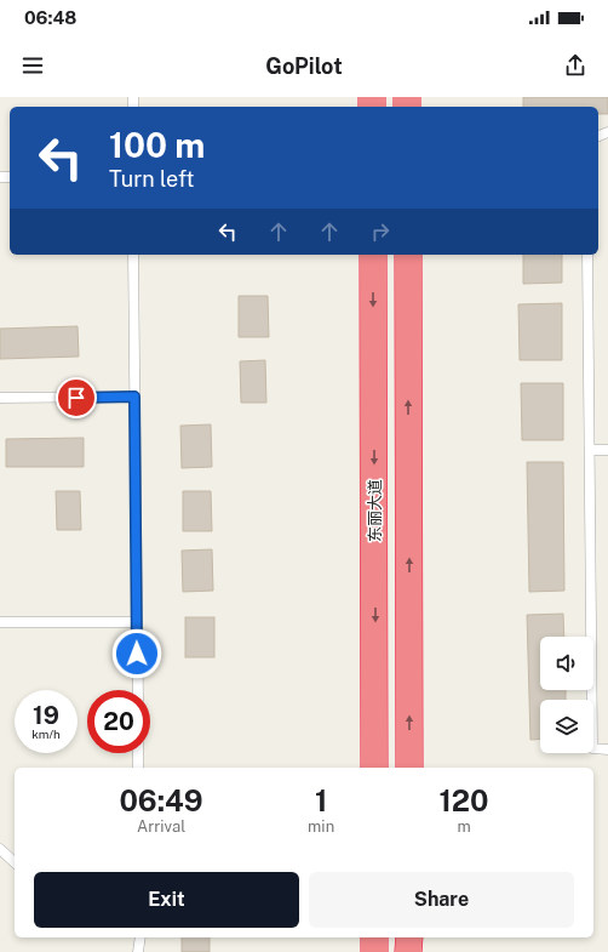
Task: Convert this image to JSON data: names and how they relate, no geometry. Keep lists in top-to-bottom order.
{
  "streets": {
    "highway": ["东丽大道"]
  },
  "page": {
    "status": "06:48",
    "header": "GoPilot",
    "turn": ["100 m", "Turn left"],
    "speed": "19 km/h",
    "limit": "20",
    "eta": [
      "06:49",
      "Arrival",
      "1",
      "min",
      "120",
      "m"
    ],
    "buttons": ["Exit", "Share"]
  }
}
